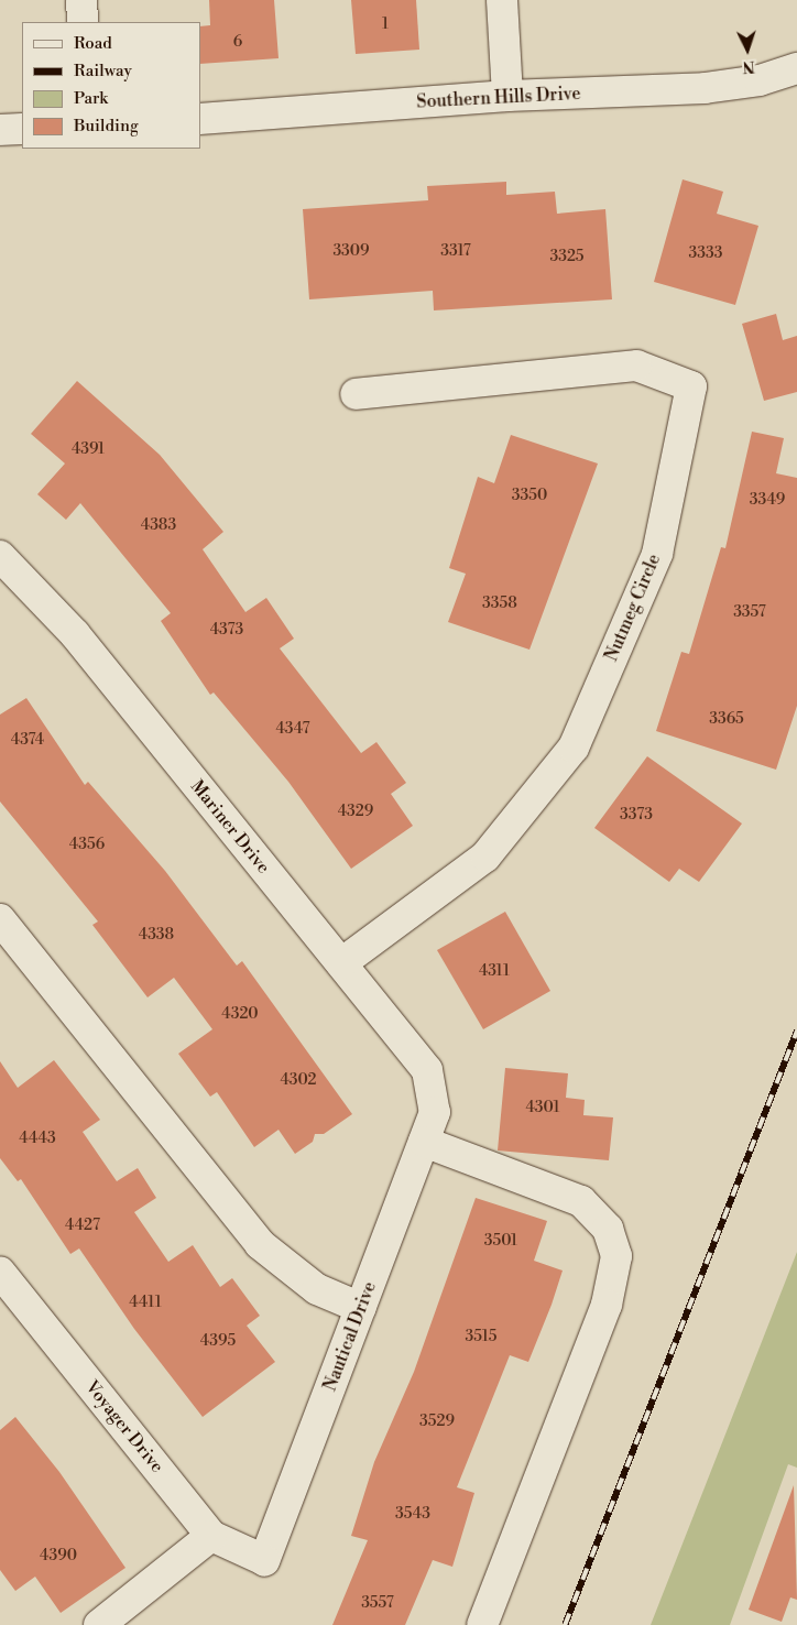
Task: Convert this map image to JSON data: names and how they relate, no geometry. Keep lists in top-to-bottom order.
{
  "streets": {
    "street": [
      "Southern Hills Drive",
      "Nutmeg Circle",
      "Mariner Drive",
      "Nautical Drive",
      "Voyager Drive"
    ]
  },
  "crossings": [
    ["Nutmeg Circle", "Mariner Drive"],
    ["Mariner Drive", "Nautical Drive"],
    ["Nautical Drive", "Voyager Drive"]
  ],
  "house_numbers": [
    "1",
    "6",
    "3309",
    "3317",
    "3333",
    "3325",
    "4391",
    "3350",
    "3349",
    "4383",
    "3358",
    "3357",
    "4373",
    "3365",
    "4347",
    "4374",
    "4329",
    "3373",
    "4356",
    "4338",
    "4311",
    "4320",
    "4302",
    "4301",
    "4443",
    "4427",
    "3501",
    "4411",
    "3515",
    "4395",
    "3529",
    "3543",
    "4390",
    "3557"
  ],
  "legend": [
    "Road",
    "Railway",
    "Park",
    "Building"
  ],
  "north": "bottom"
}
